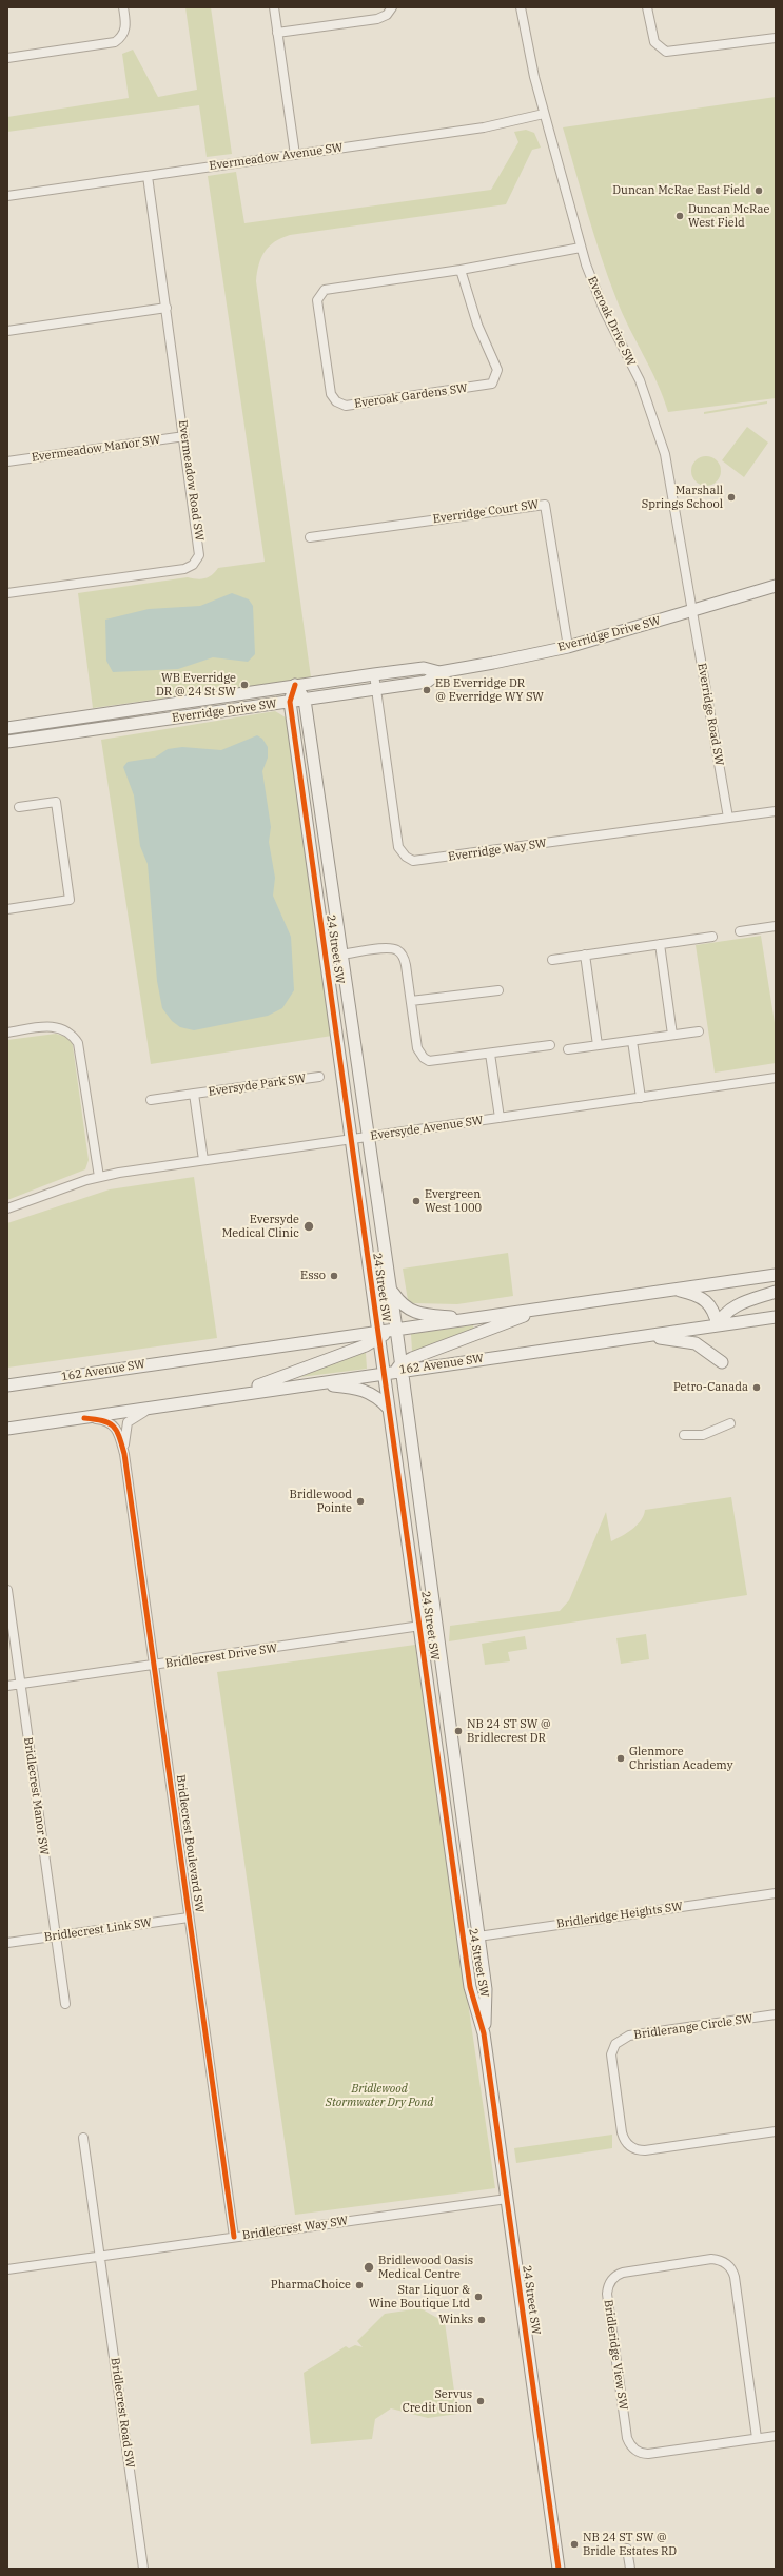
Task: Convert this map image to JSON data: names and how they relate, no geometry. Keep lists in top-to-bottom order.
{
  "streets": {
    "street": [
      "Evermeadow Avenue SW",
      "Everoak Drive SW",
      "Everoak Gardens SW",
      "Evermeadow Manor SW",
      "Evermeadow Road SW",
      "Everridge Court SW",
      "Everridge Drive SW",
      "Everridge Road SW",
      "Everridge Way SW",
      "24 Street SW",
      "Eversyde Park SW",
      "Eversyde Avenue SW",
      "162 Avenue SW",
      "Bridlecrest Drive SW",
      "Bridlecrest Manor SW",
      "Bridlecrest Boulevard SW",
      "Bridleridge Heights SW",
      "Bridlecrest Link SW",
      "Bridlerange Circle SW",
      "Bridlecrest Way SW",
      "Bridleridge View SW",
      "Bridlecrest Road SW"
    ]
  },
  "crossings": [
    ["Evermeadow Avenue SW", "Everoak Drive SW"],
    ["Evermeadow Avenue SW", "Evermeadow Road SW"],
    ["Everoak Drive SW", "Everoak Gardens SW"],
    ["Everoak Drive SW", "Everridge Drive SW"],
    ["Everoak Drive SW", "Everridge Road SW"],
    ["Evermeadow Manor SW", "Evermeadow Road SW"],
    ["Everridge Court SW", "Everridge Drive SW"],
    ["Everridge Drive SW", "Everridge Road SW"],
    ["Everridge Drive SW", "Everridge Way SW"],
    ["Everridge Drive SW", "24 Street SW"],
    ["Everridge Road SW", "Everridge Way SW"],
    ["24 Street SW", "Eversyde Avenue SW"],
    ["24 Street SW", "162 Avenue SW"],
    ["24 Street SW", "Bridlecrest Drive SW"],
    ["24 Street SW", "Bridleridge Heights SW"],
    ["24 Street SW", "Bridlecrest Way SW"],
    ["Eversyde Park SW", "Eversyde Avenue SW"],
    ["Bridlecrest Drive SW", "Bridlecrest Manor SW"],
    ["Bridlecrest Drive SW", "Bridlecrest Boulevard SW"],
    ["Bridlecrest Manor SW", "Bridlecrest Link SW"],
    ["Bridlecrest Boulevard SW", "Bridlecrest Link SW"],
    ["Bridlecrest Boulevard SW", "Bridlecrest Way SW"],
    ["Bridlecrest Way SW", "Bridlecrest Road SW"]
  ],
  "parks": ["Bridlewood Stormwater Dry Pond"],
  "places": [
    "Duncan McRae East Field",
    "Duncan McRae West Field",
    "Marshall Springs School",
    "WB Everridge DR @ 24 St SW",
    "EB Everridge DR @ Everridge WY SW",
    "Evergreen West 1000",
    "Eversyde Medical Clinic",
    "Esso",
    "Petro-Canada",
    "Bridlewood Pointe",
    "NB 24 ST SW @ Bridlecrest DR",
    "Glenmore Christian Academy",
    "Bridlewood Oasis Medical Centre",
    "PharmaChoice",
    "Star Liquor & Wine Boutique Ltd",
    "Winks",
    "Servus Credit Union",
    "NB 24 ST SW @ Bridle Estates RD"
  ]
}
